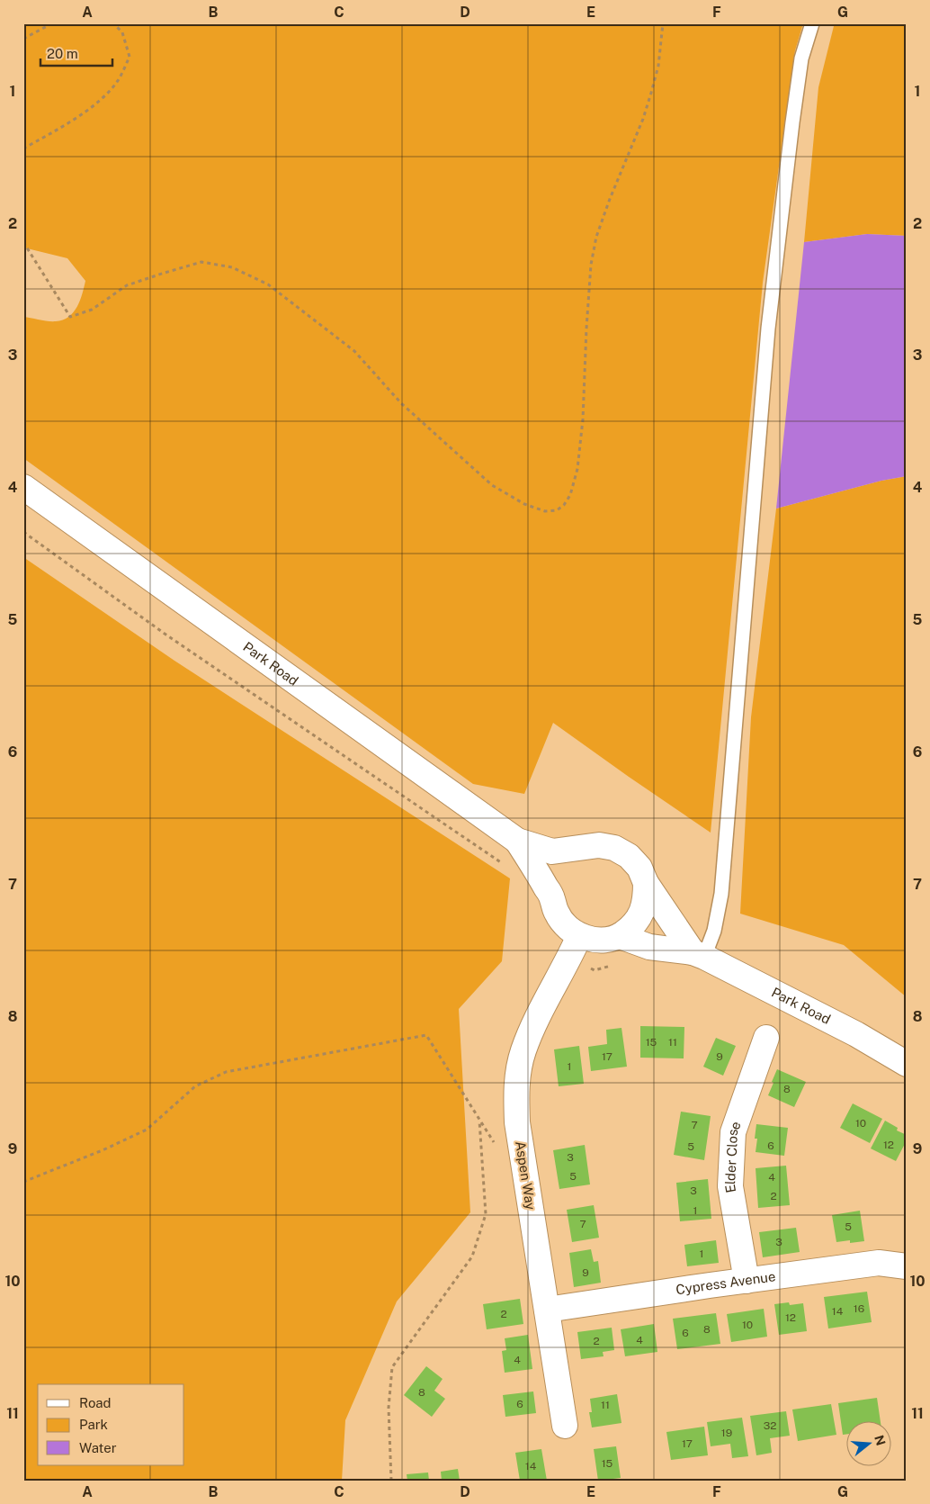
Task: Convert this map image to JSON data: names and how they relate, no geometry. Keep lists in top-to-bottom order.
{
  "streets": {
    "main road": [
      "Park Road",
      "Elder Close",
      "Aspen Way",
      "Cypress Avenue"
    ]
  },
  "crossings": [
    ["Park Road", "Aspen Way"],
    ["Elder Close", "Cypress Avenue"],
    ["Aspen Way", "Cypress Avenue"]
  ],
  "house_numbers": [
    "15",
    "11",
    "17",
    "9",
    "1",
    "8",
    "10",
    "7",
    "12",
    "6",
    "5",
    "3",
    "5",
    "4",
    "3",
    "2",
    "1",
    "7",
    "5",
    "3",
    "1",
    "9",
    "16",
    "14",
    "2",
    "12",
    "10",
    "8",
    "6",
    "4",
    "2",
    "4",
    "8",
    "6",
    "11",
    "32",
    "19",
    "17",
    "15",
    "14"
  ],
  "legend": ["Road", "Park", "Water"],
  "scale_bar": "20 m",
  "north": "right",
  "grid": {
    "columns": [
      "A",
      "B",
      "C",
      "D",
      "E",
      "F",
      "G"
    ],
    "rows": [
      "1",
      "2",
      "3",
      "4",
      "5",
      "6",
      "7",
      "8",
      "9",
      "10",
      "11"
    ]
  }
}
